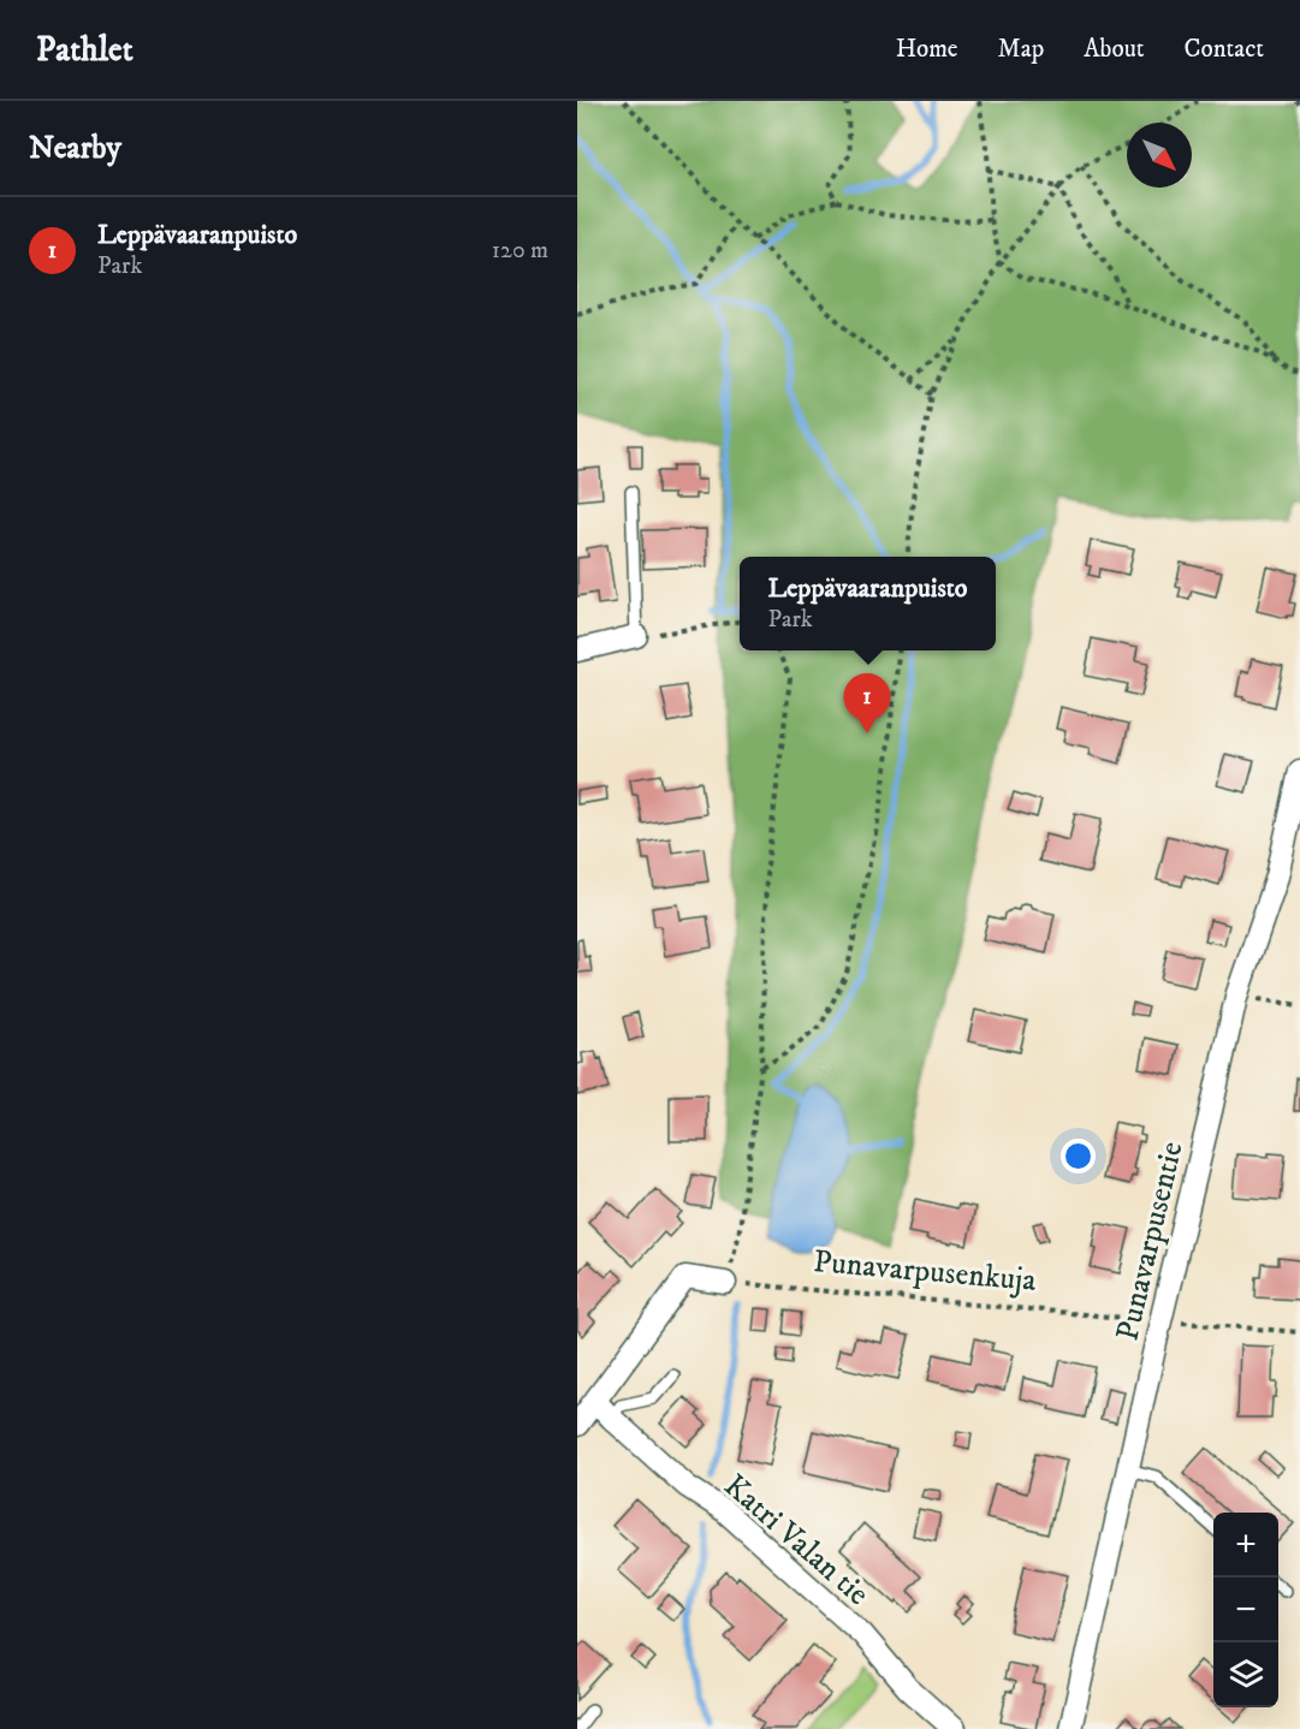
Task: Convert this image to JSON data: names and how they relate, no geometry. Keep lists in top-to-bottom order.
{
  "streets": {
    "street": ["Punavarpusentie", "Katri Valan tie"],
    "path": ["Punavarpusenkuja"]
  },
  "crossings": [
    ["Punavarpusentie", "Punavarpusenkuja"]
  ],
  "north": "bottom right",
  "page": {
    "header": "Pathlet",
    "nav": [
      "Home",
      "Map",
      "About",
      "Contact"
    ],
    "heading": "Nearby",
    "list": [
      {
        "mark": "1",
        "name": "Leppävaaranpuisto",
        "note": "Park",
        "value": "120 m"
      }
    ],
    "popup": ["Leppävaaranpuisto", "Park"],
    "pins": "1",
    "map_buttons": ["+", "−"]
  }
}
